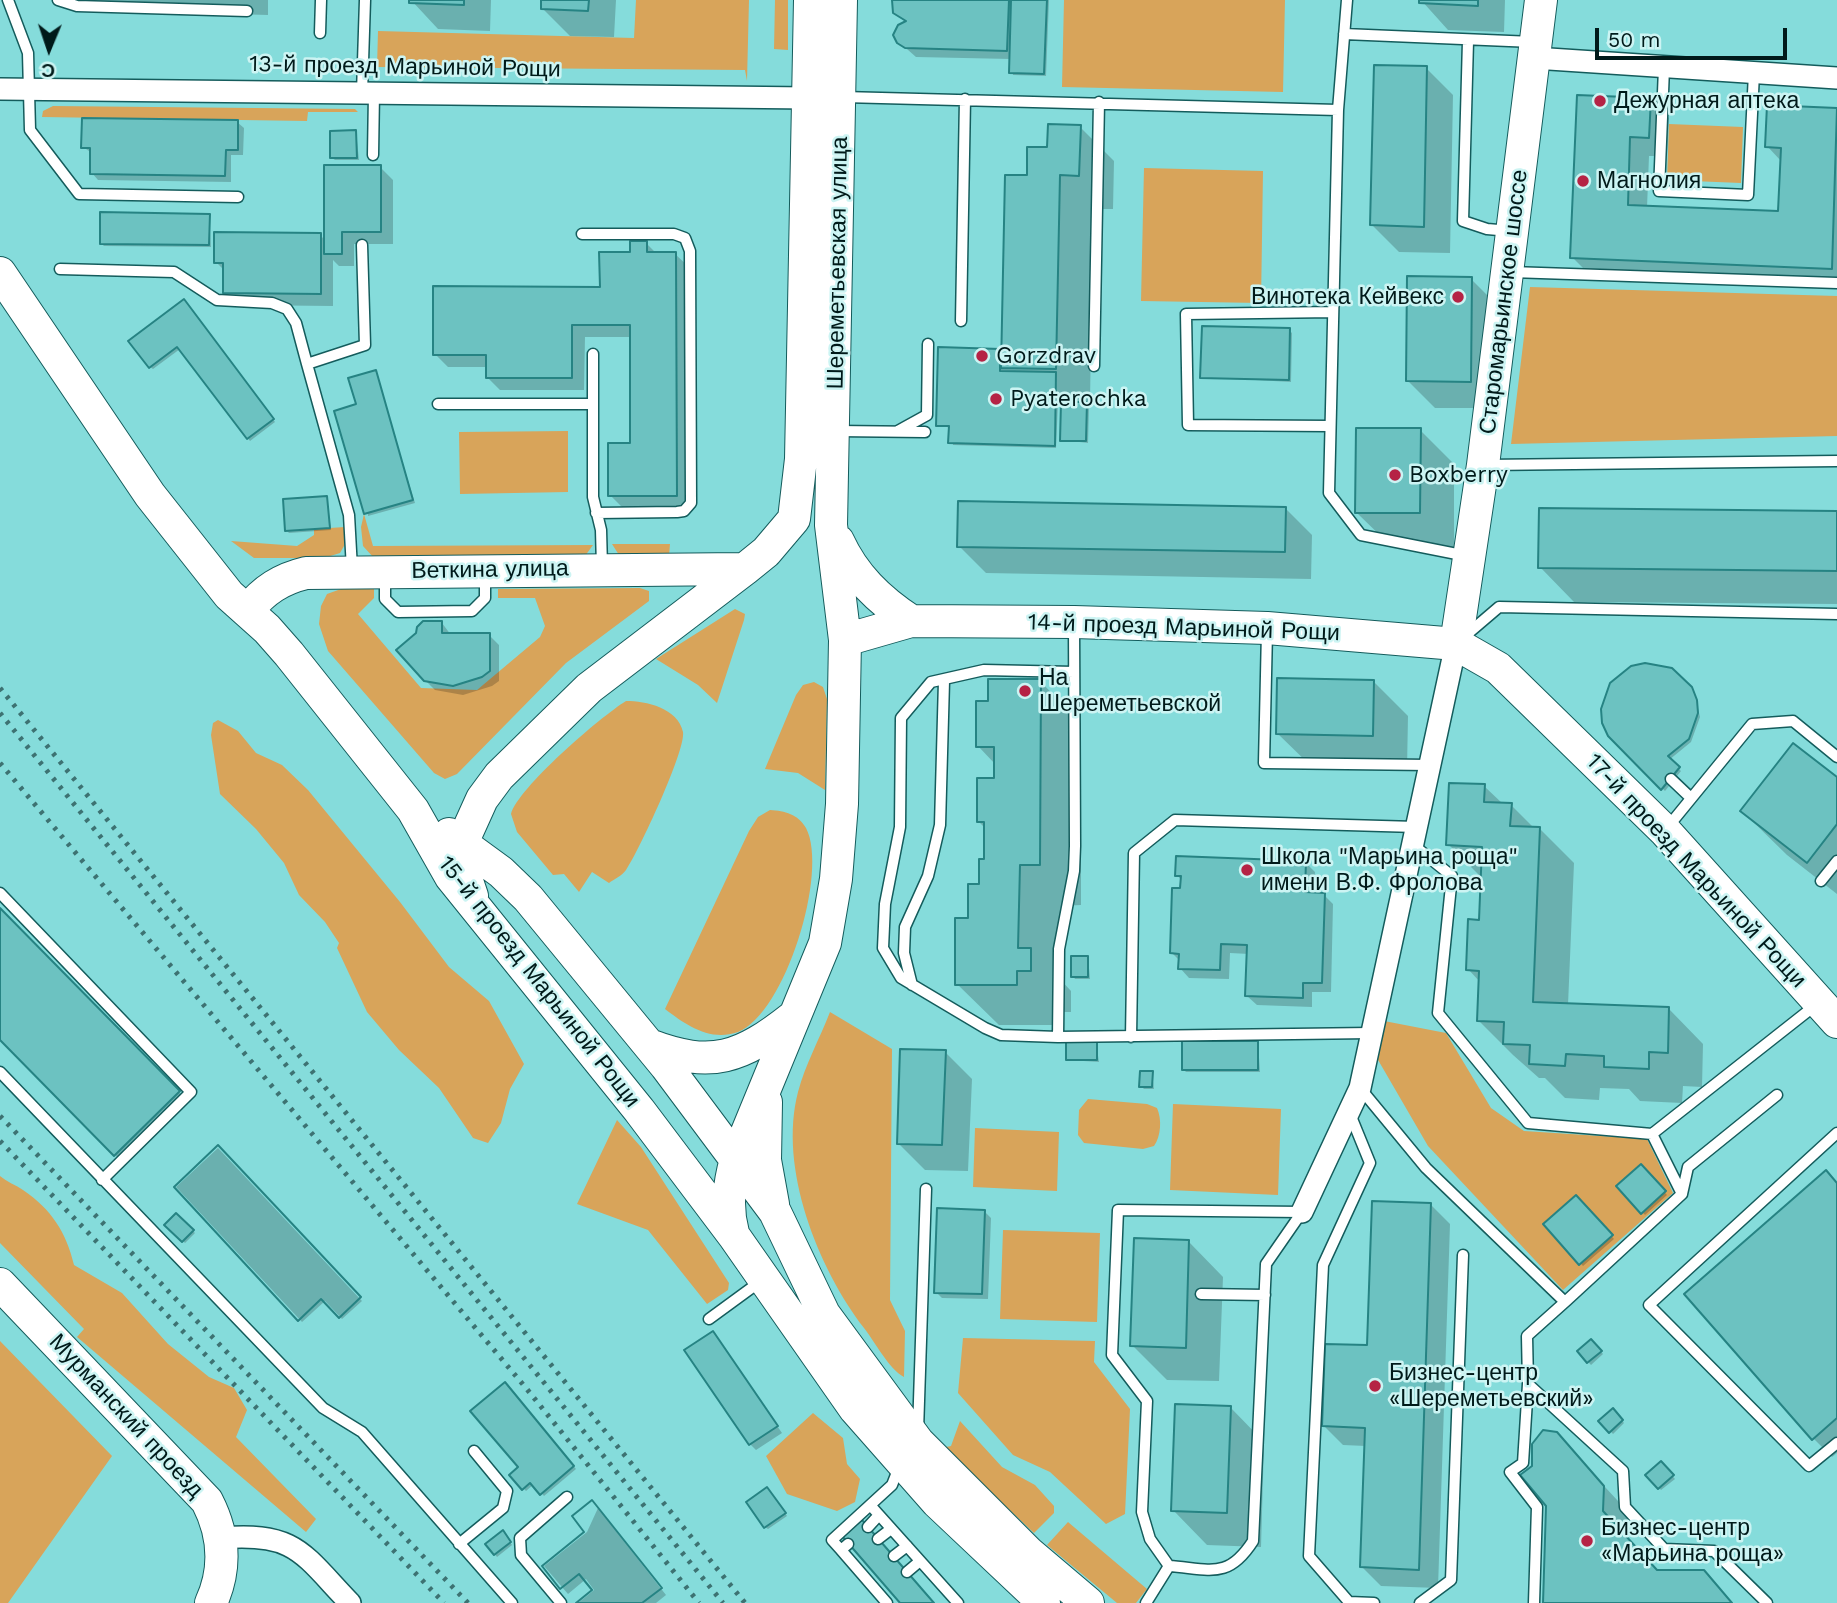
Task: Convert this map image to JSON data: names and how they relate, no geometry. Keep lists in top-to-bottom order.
{
  "streets": {
    "main road": [
      "Шереметьевская улица",
      "Старомарьинское шоссе",
      "Веткина улица",
      "14-й проезд Марьиной Рощи",
      "17-й проезд Марьиной Рощи",
      "15-й проезд Марьиной Рощи",
      "Мурманский проезд"
    ],
    "street": ["13-й проезд Марьиной Рощи"]
  },
  "crossings": [
    ["13-й проезд Марьиной Рощи", "Шереметьевская улица"],
    ["Шереметьевская улица", "Веткина улица"],
    ["Шереметьевская улица", "14-й проезд Марьиной Рощи"],
    ["Шереметьевская улица", "15-й проезд Марьиной Рощи"],
    ["Старомарьинское шоссе", "14-й проезд Марьиной Рощи"],
    ["Старомарьинское шоссе", "17-й проезд Марьиной Рощи"],
    ["14-й проезд Марьиной Рощи", "17-й проезд Марьиной Рощи"]
  ],
  "places": [
    "Дежурная аптека",
    "Магнолия",
    "Винотека Кейвекс",
    "Gorzdrav",
    "Pyaterochka",
    "Boxberry",
    "На Шереметьевской",
    "Школа \"Марьина роща\" имени В.Ф. Фролова",
    "Бизнес-центр «Шереметьевский»",
    "Бизнес-центр «Марьина роща»"
  ],
  "scale_bar": "50 m",
  "north": "bottom"
}
